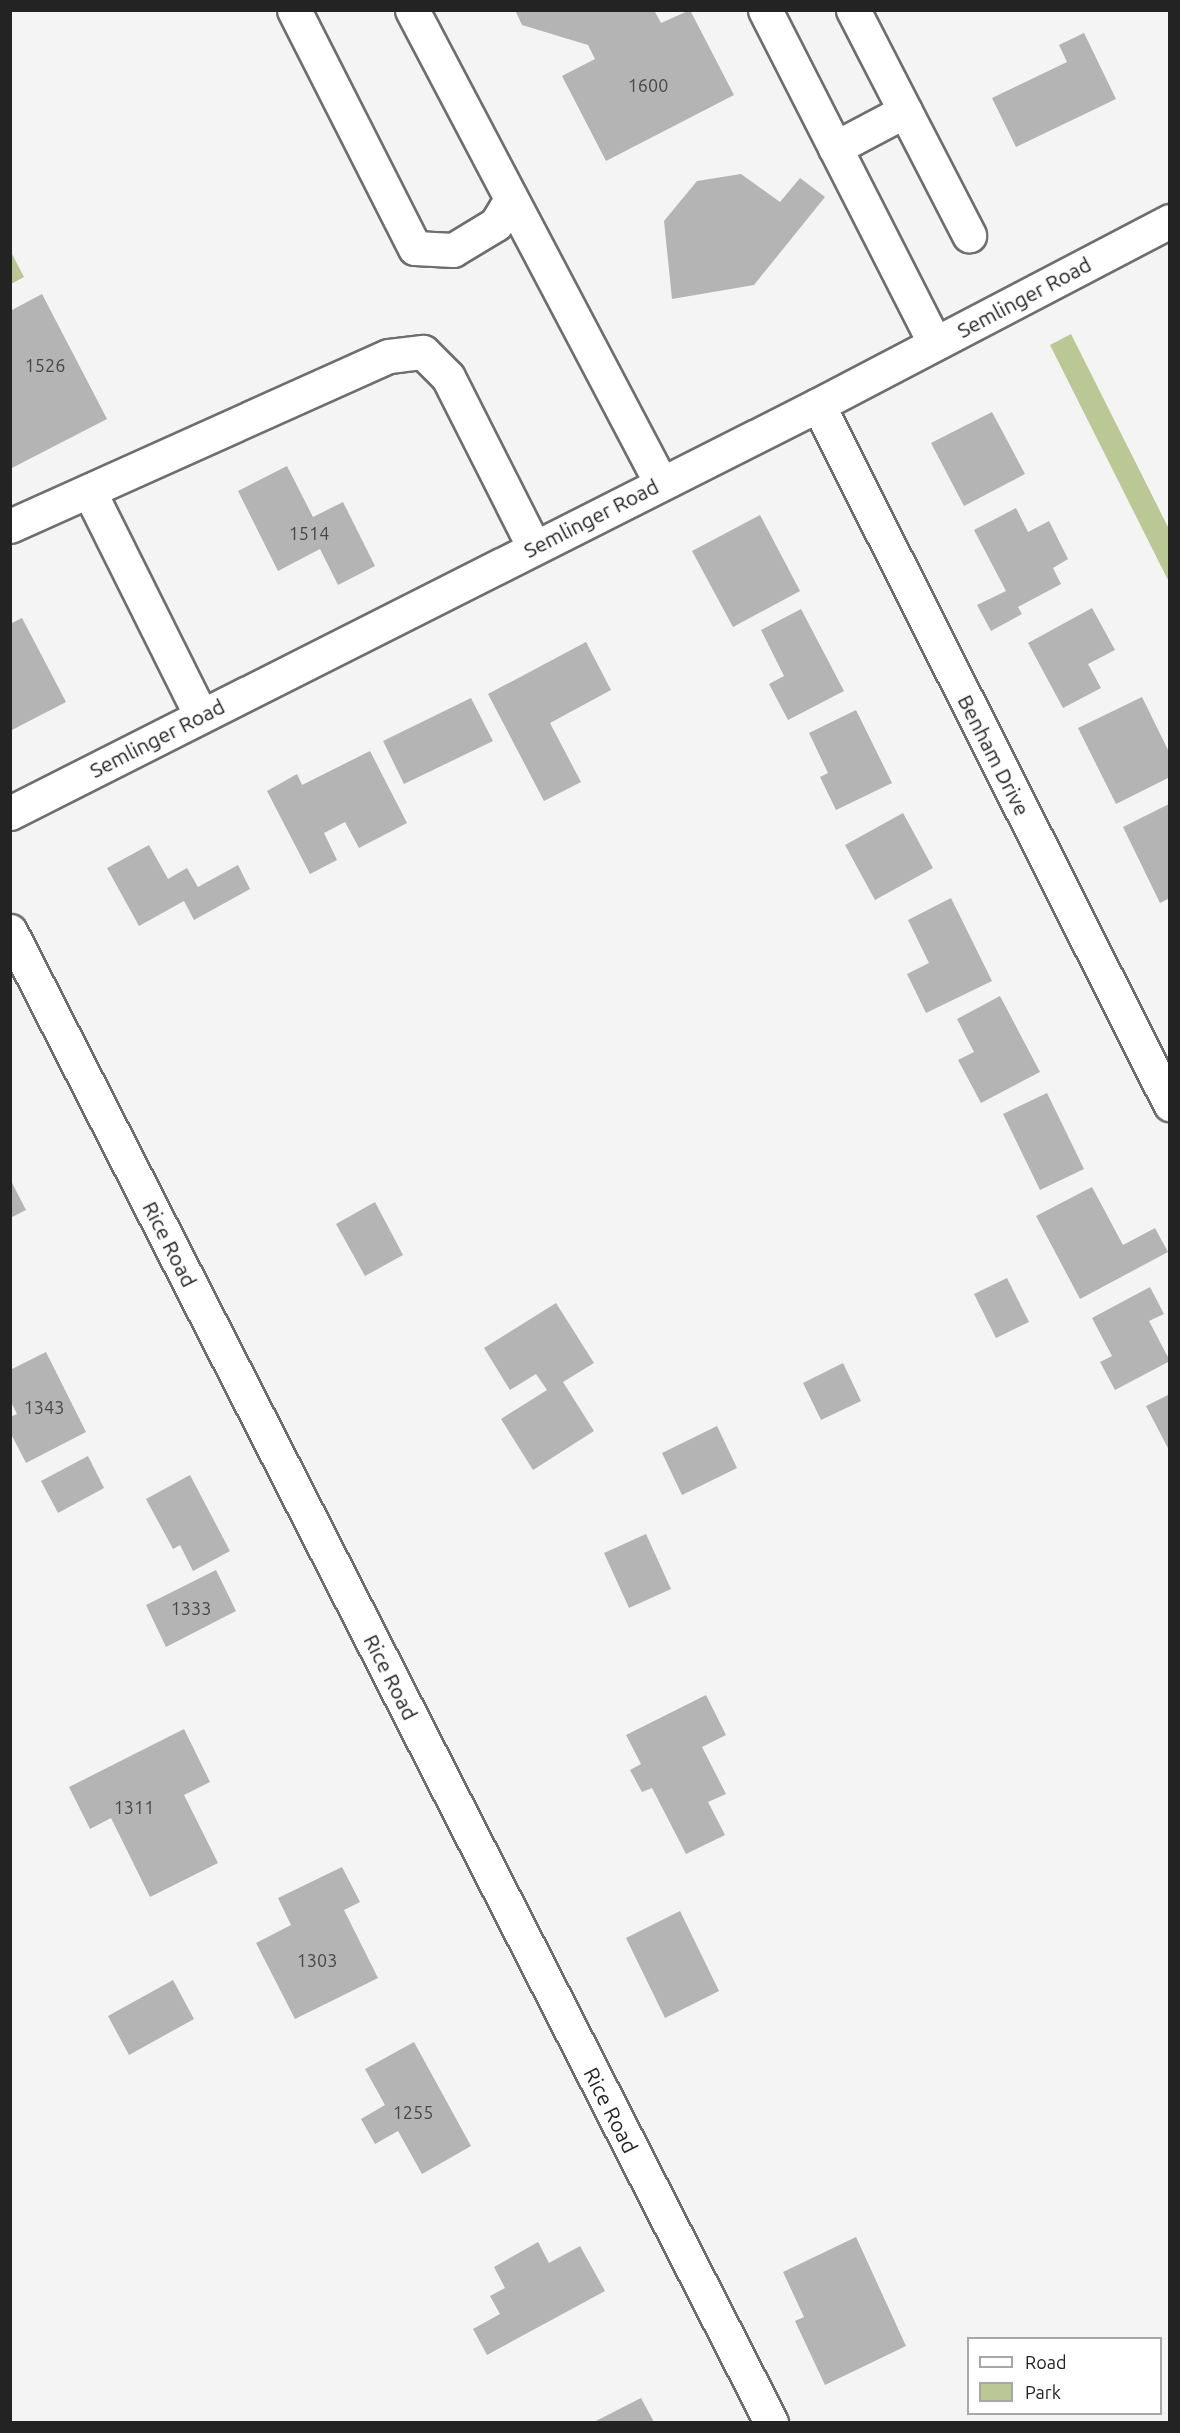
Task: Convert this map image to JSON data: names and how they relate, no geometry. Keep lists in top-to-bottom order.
{
  "streets": {
    "street": ["Semlinger Road", "Benham Drive", "Rice Road"]
  },
  "crossings": [
    ["Semlinger Road", "Benham Drive"]
  ],
  "house_numbers": [
    "1600",
    "1526",
    "1514",
    "1343",
    "1333",
    "1311",
    "1303",
    "1255"
  ],
  "legend": ["Road", "Park"]
}
